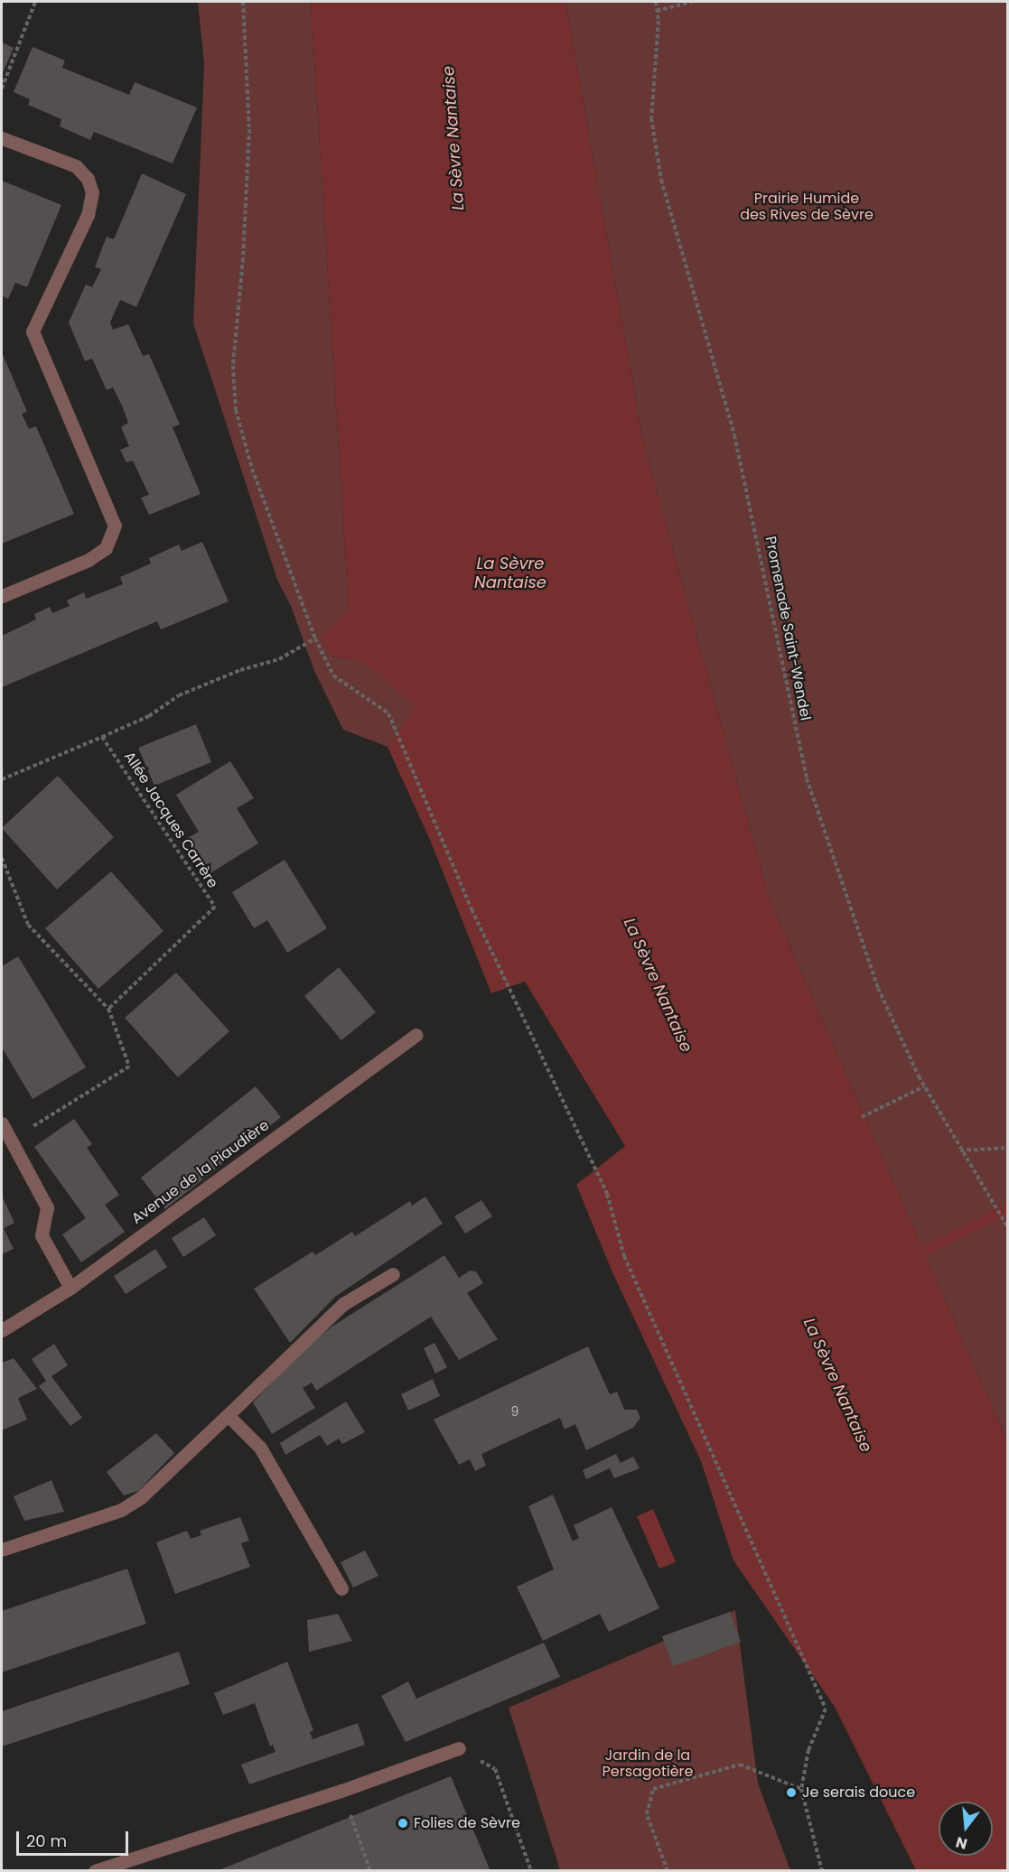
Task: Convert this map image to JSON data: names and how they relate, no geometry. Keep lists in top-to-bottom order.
{
  "streets": {
    "street": ["Avenue de la Piaudière"],
    "path": ["Promenade Saint-Wendel", "Allée Jacques Carrère"]
  },
  "water": ["La Sèvre Nantaise"],
  "parks": ["Prairie Humide des Rives de Sèvre", "Jardin de la Persagotière"],
  "places": ["Je serais douce", "Folies de Sèvre"],
  "house_numbers": ["9"],
  "scale_bar": "20 m",
  "north": "bottom"
}
